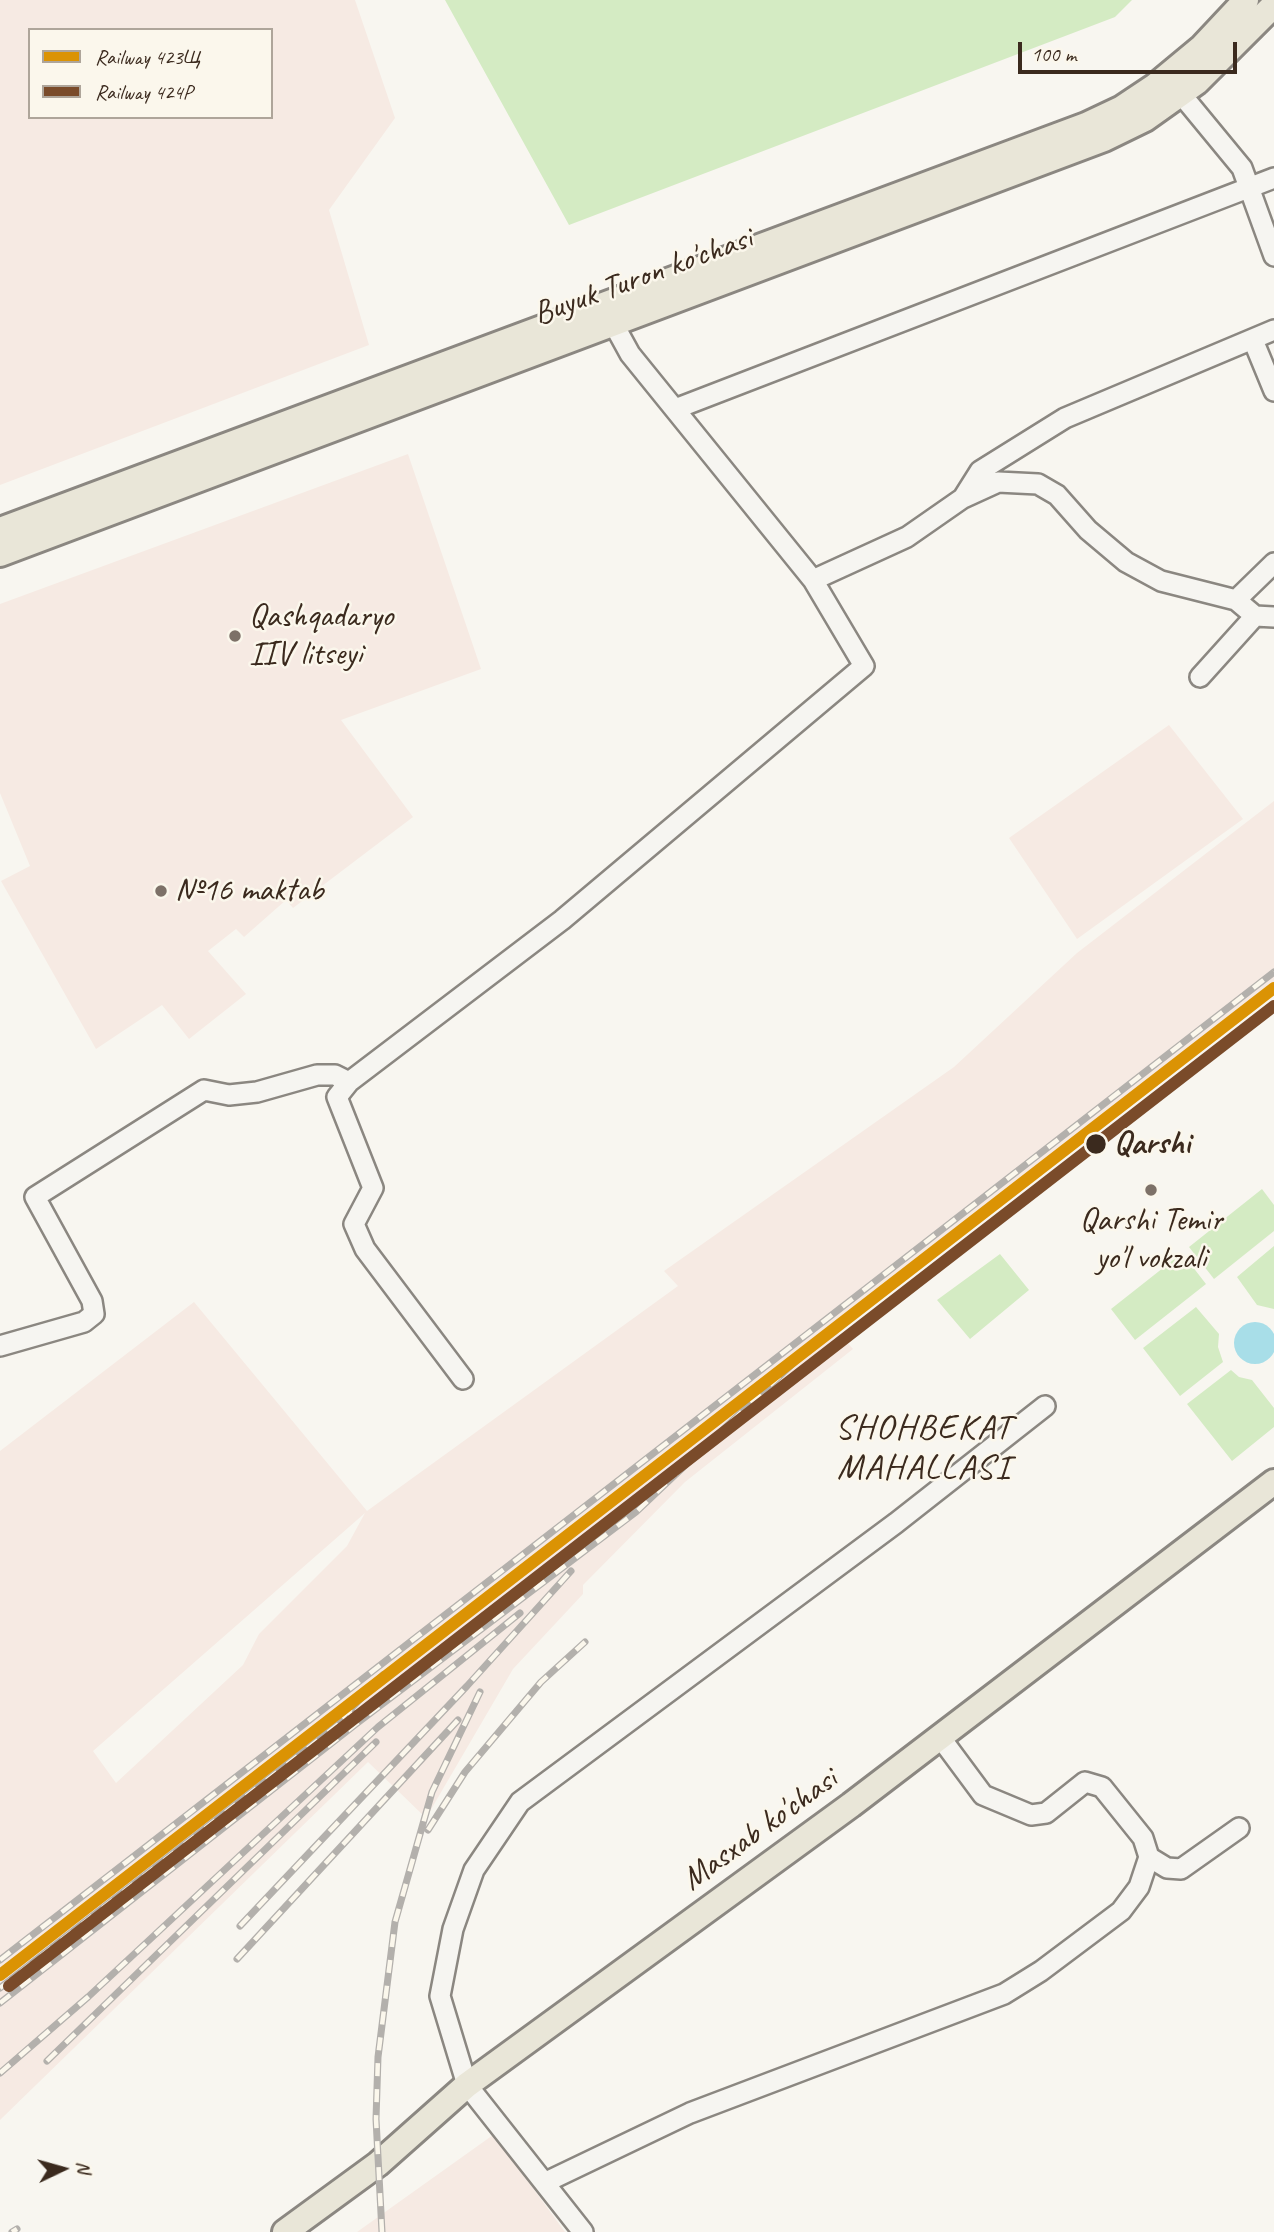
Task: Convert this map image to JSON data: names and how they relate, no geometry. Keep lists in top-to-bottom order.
{
  "streets": {
    "main road": ["Buyuk Turon ko'chasi", "Masxab ko'chasi"]
  },
  "districts": ["SHOHBEKAT MAHALLASI"],
  "places": [
    "Qashqadaryo IIV litseyi",
    "№16 maktab",
    "Qarshi",
    "Qarshi Temir yo'l vokzali"
  ],
  "lines": ["rail line 423Щ", "rail line 424Р"],
  "legend": ["Railway 423Щ", "Railway 424Р"],
  "scale_bar": "100 m",
  "north": "right"
}
